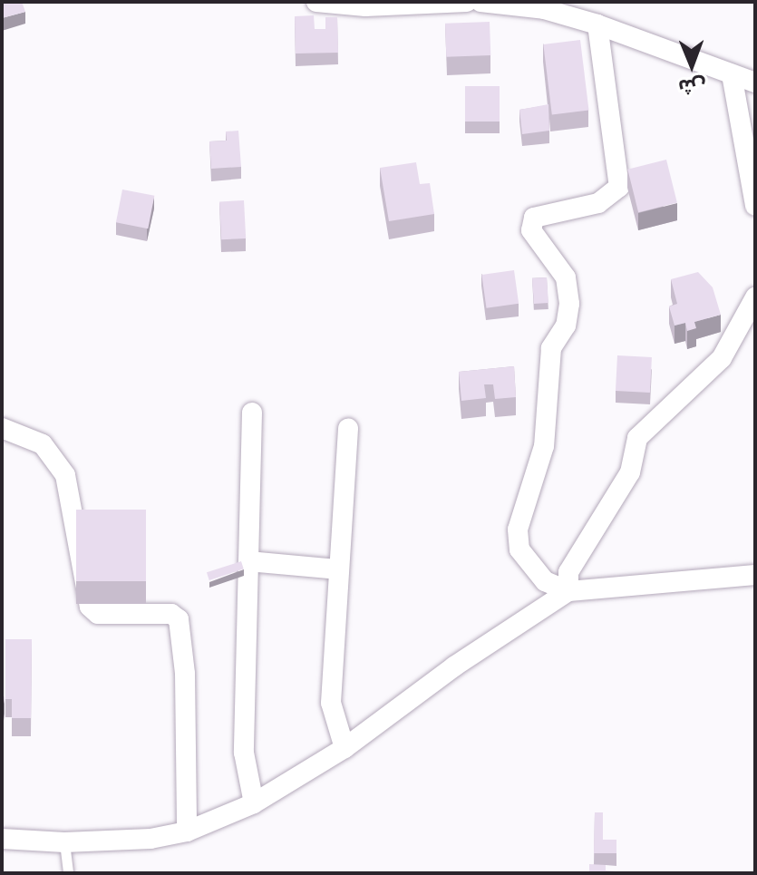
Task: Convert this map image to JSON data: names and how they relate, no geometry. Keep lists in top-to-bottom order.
{
  "north": "bottom"
}
